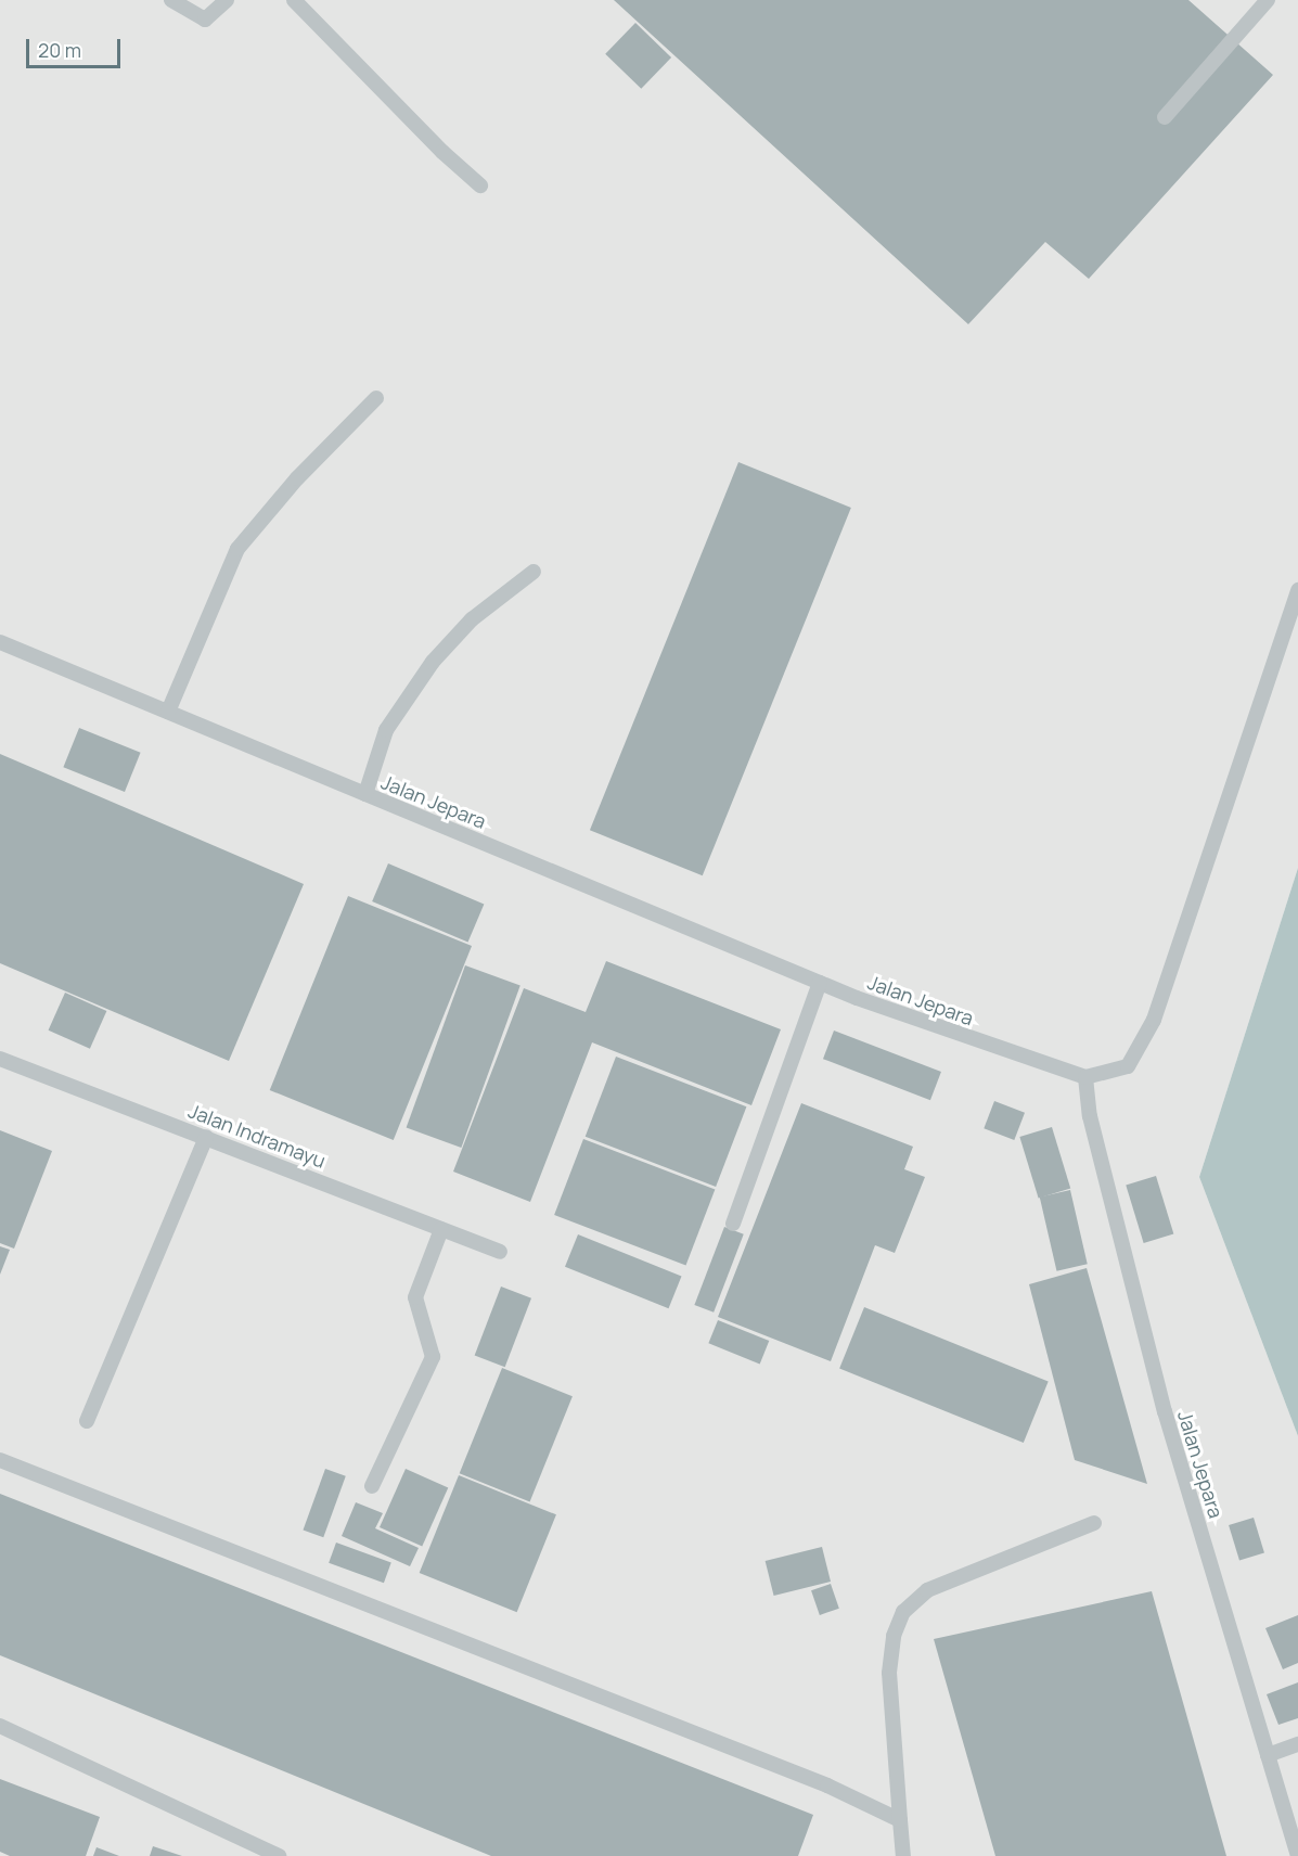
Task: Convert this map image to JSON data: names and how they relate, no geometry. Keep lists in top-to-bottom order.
{
  "streets": {
    "lane": ["Jalan Jepara", "Jalan Indramayu"]
  },
  "scale_bar": "20 m"
}
